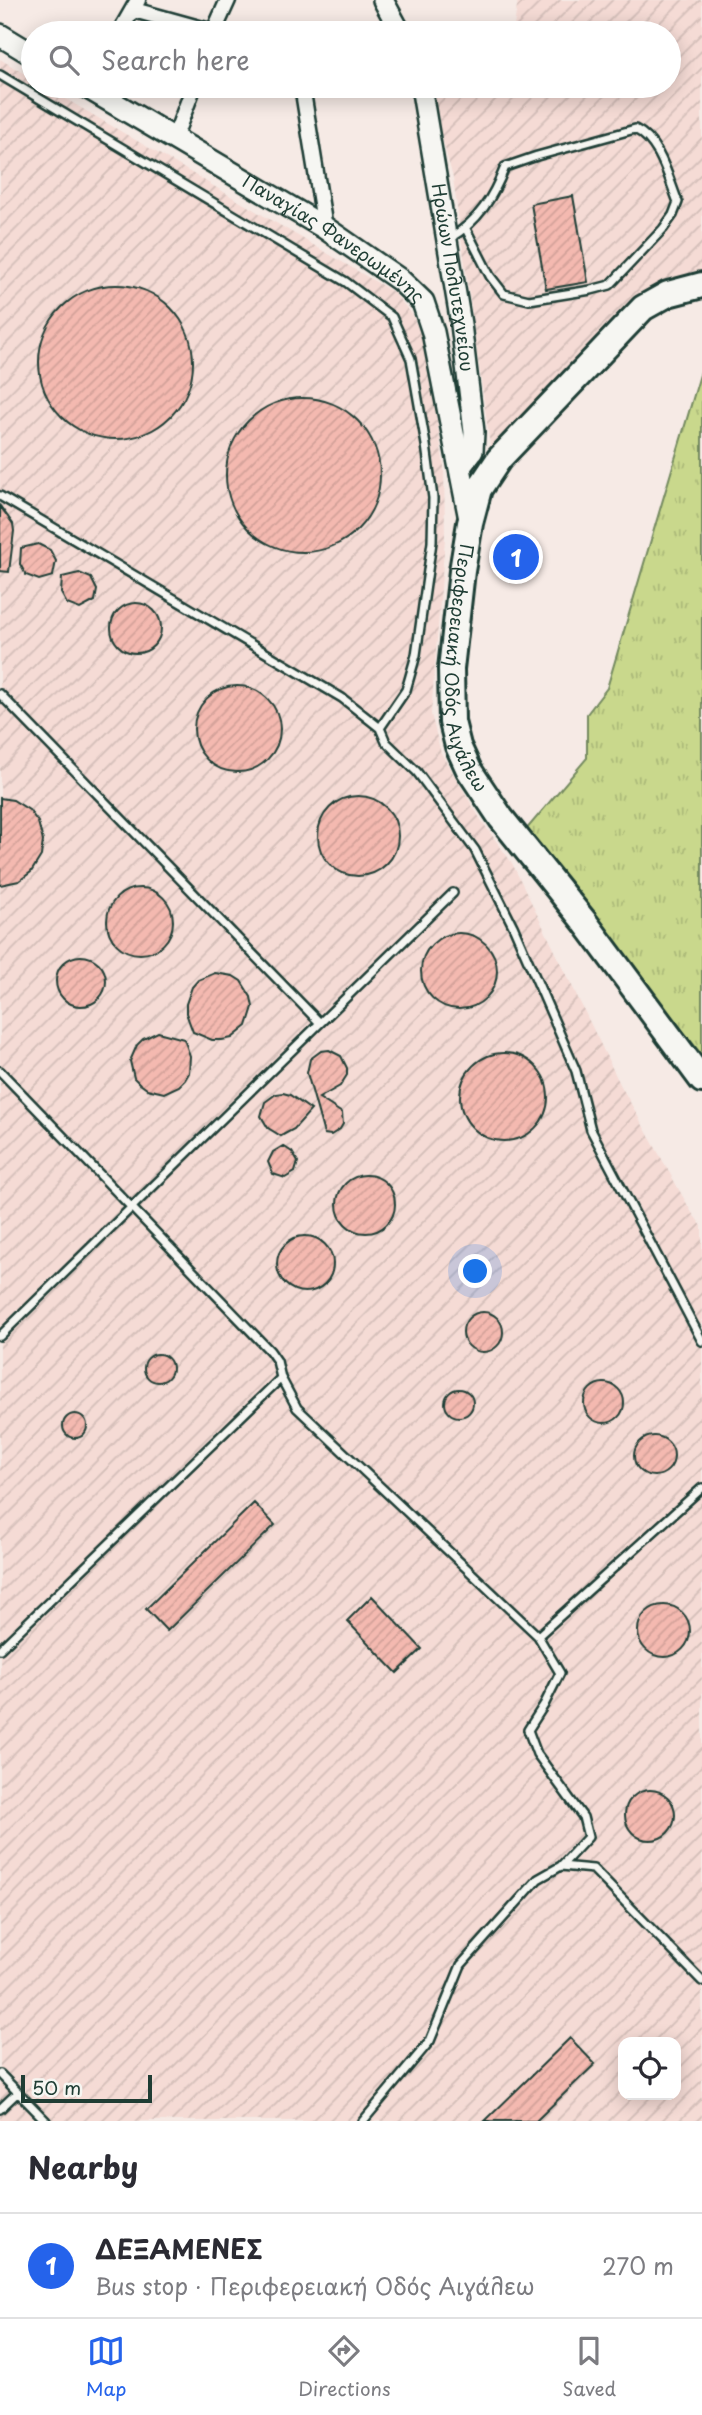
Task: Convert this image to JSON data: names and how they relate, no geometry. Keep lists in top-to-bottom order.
{
  "streets": {
    "highway": ["Περιφερειακή Οδός Αιγάλεω"],
    "main road": ["Παναγίας Φανερωμένης"],
    "street": ["Ηρώων Πολυτεχνείου"]
  },
  "crossings": [
    ["Παναγίας Φανερωμένης", "Ηρώων Πολυτεχνείου"],
    ["Παναγίας Φανερωμένης", "Περιφερειακή Οδός Αιγάλεω"]
  ],
  "scale_bar": "50 m",
  "page": {
    "search": "Search here",
    "pins": "1",
    "scale": "50 m",
    "heading": "Nearby",
    "list": [
      {
        "mark": "1",
        "name": "ΔΕΞΑΜΕΝΕΣ",
        "note": "Bus stop · Περιφερειακή Οδός Αιγάλεω",
        "value": "270 m"
      }
    ],
    "nav": ["Map", "Directions", "Saved"]
  }
}
